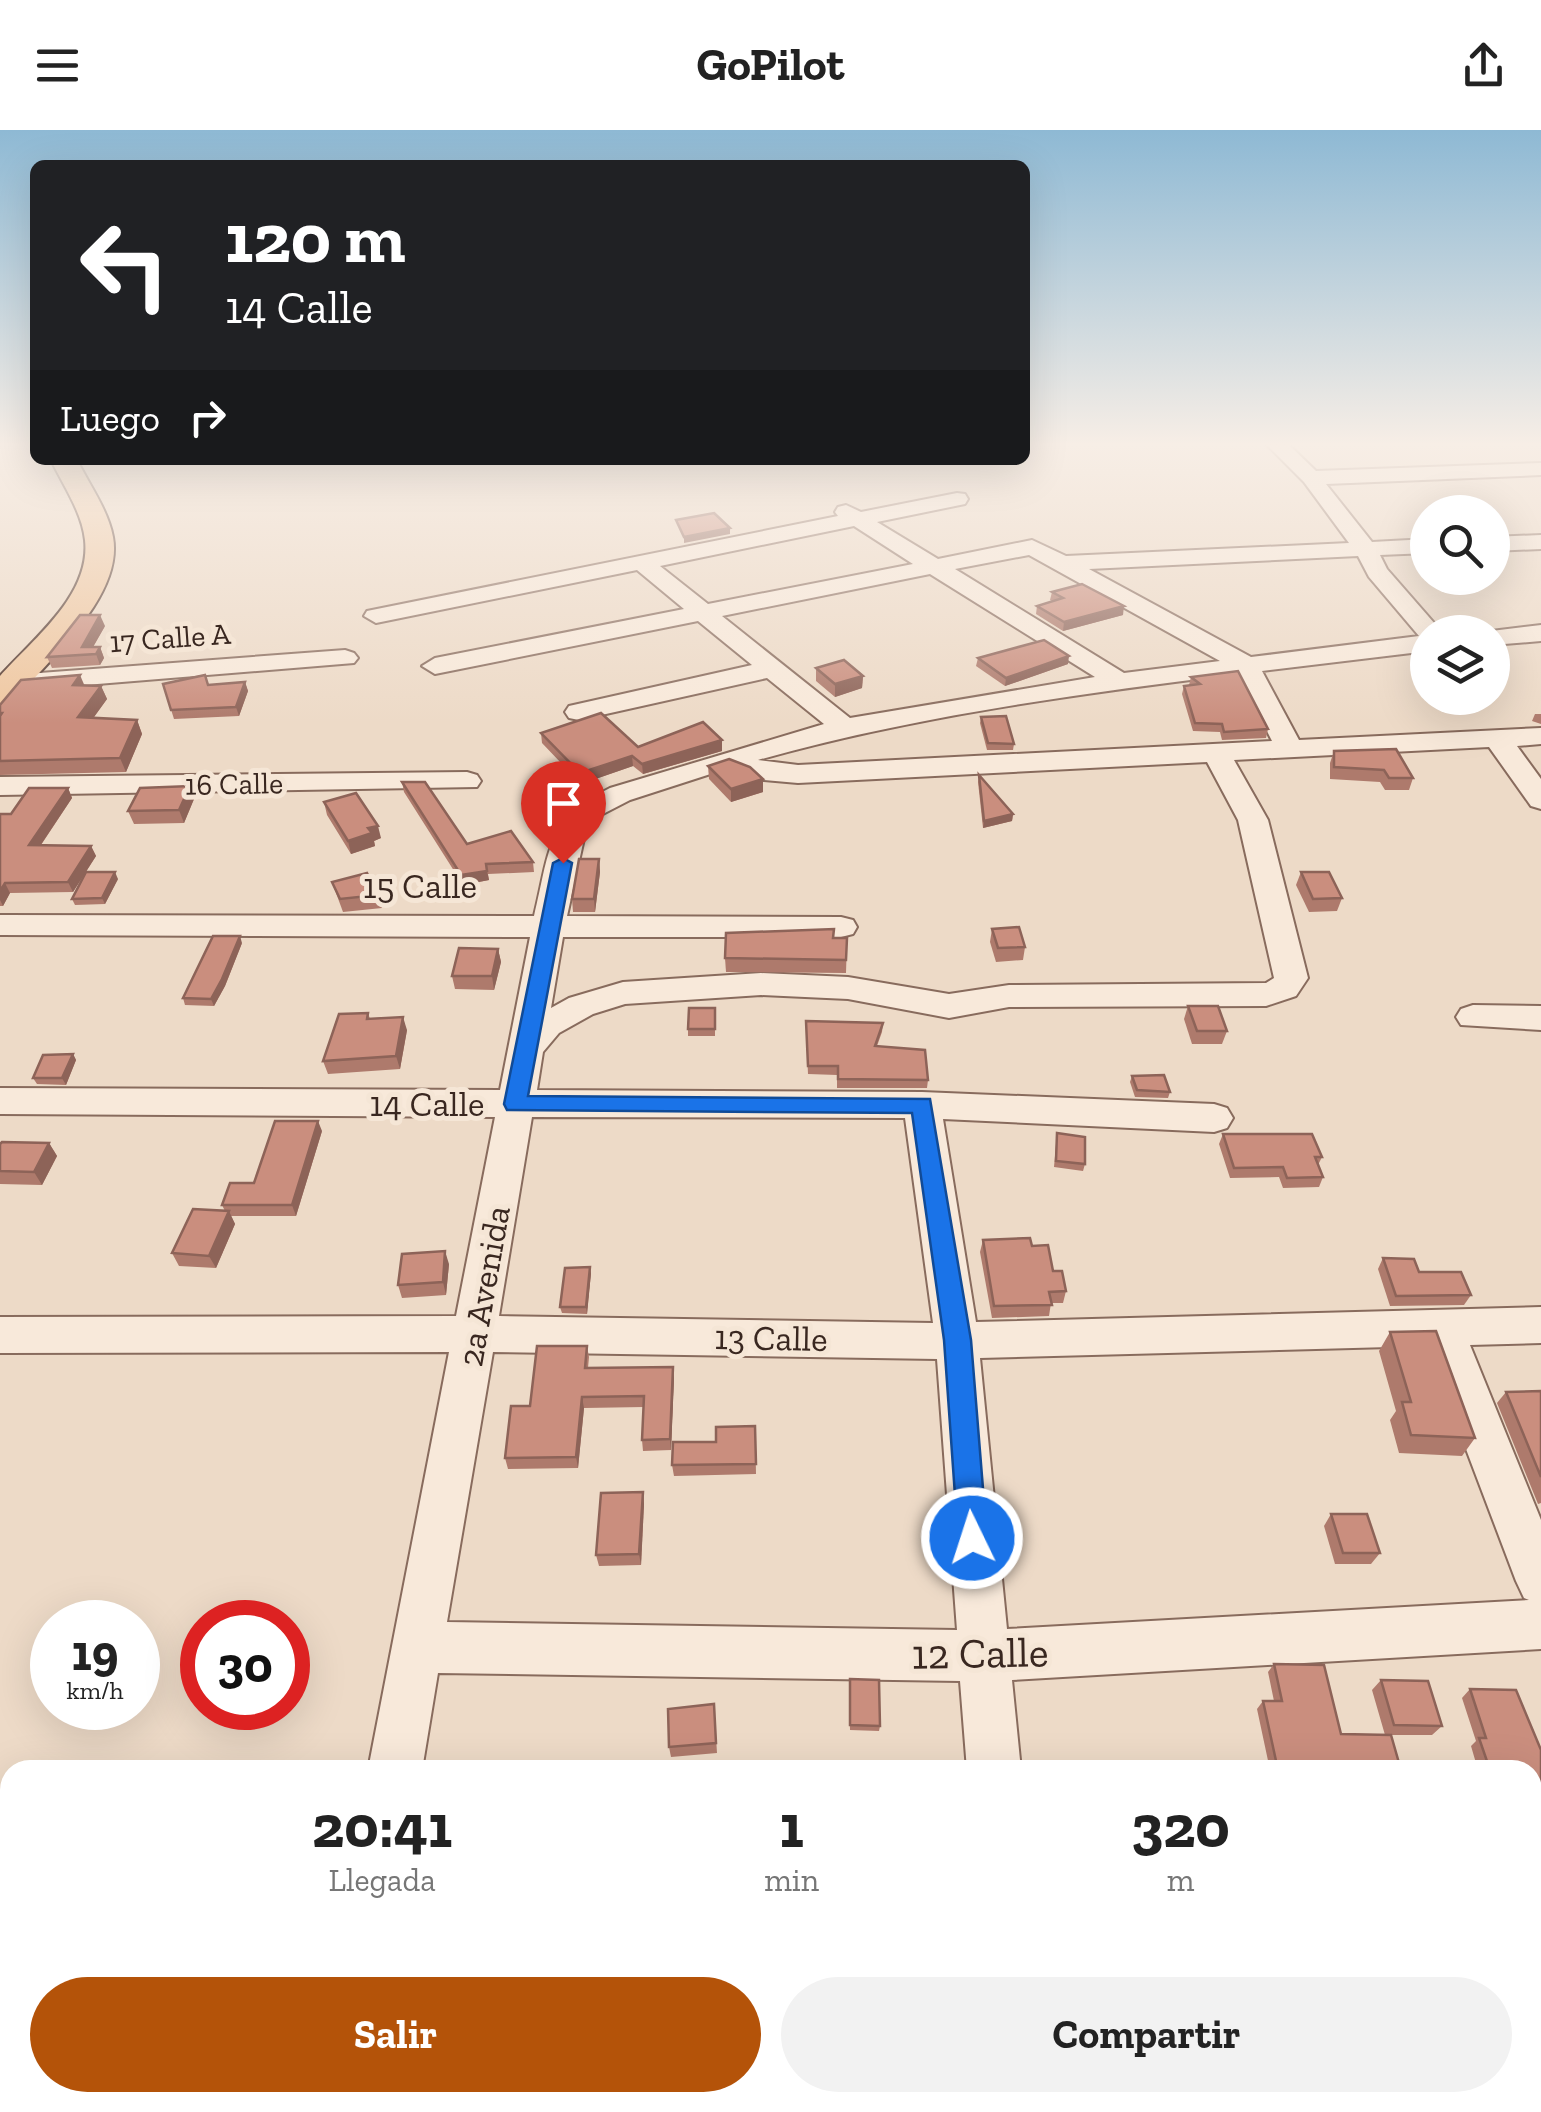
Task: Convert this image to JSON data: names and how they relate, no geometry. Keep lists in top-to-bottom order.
{
  "streets": {
    "street": [
      "17 Calle A",
      "16 Calle",
      "15 Calle",
      "14 Calle",
      "2a Avenida",
      "13 Calle",
      "12 Calle"
    ]
  },
  "crossings": [
    ["15 Calle", "2a Avenida"],
    ["14 Calle", "2a Avenida"],
    ["2a Avenida", "13 Calle"],
    ["2a Avenida", "12 Calle"]
  ],
  "page": {
    "header": "GoPilot",
    "turn": ["120 m", "14 Calle"],
    "then": "Luego",
    "speed": "19 km/h",
    "limit": "30",
    "eta": [
      "20:41",
      "Llegada",
      "1",
      "min",
      "320",
      "m"
    ],
    "buttons": ["Salir", "Compartir"]
  }
}
